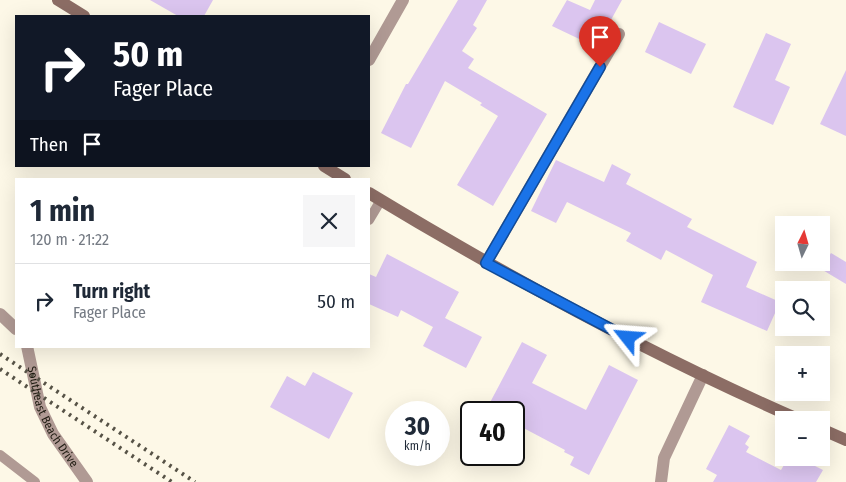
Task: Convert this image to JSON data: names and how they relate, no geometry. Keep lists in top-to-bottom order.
{
  "streets": {
    "street": ["Southeast Beach Drive"]
  },
  "north": "top",
  "page": {
    "turn": ["50 m", "Fager Place"],
    "then": "Then",
    "heading": ["1 min", "120 m · 21:22"],
    "map_buttons": ["+", "−"],
    "list": [
      {
        "name": "Turn right",
        "note": "Fager Place",
        "value": "50 m"
      }
    ],
    "speed": "30 km/h",
    "limit": "40"
  }
}
